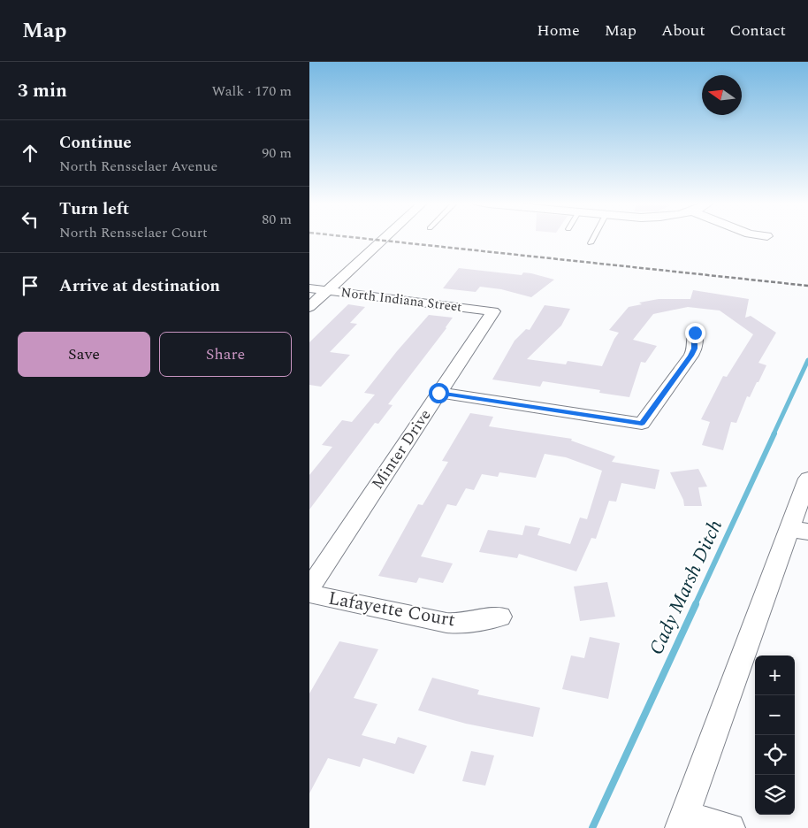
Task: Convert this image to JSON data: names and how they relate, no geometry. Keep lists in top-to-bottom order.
{
  "streets": {
    "street": ["North Indiana Street", "Minter Drive", "Lafayette Court"]
  },
  "crossings": [
    ["North Indiana Street", "Minter Drive"]
  ],
  "water": ["Cady Marsh Ditch"],
  "north": "left",
  "page": {
    "header": "Map",
    "nav": [
      "Home",
      "Map",
      "About",
      "Contact"
    ],
    "heading": ["3 min", "Walk · 170 m"],
    "list": [
      ["Continue", "North Rensselaer Avenue", "90 m"],
      ["Turn left", "North Rensselaer Court", "80 m"],
      "Arrive at destination"
    ],
    "buttons": ["Save", "Share"],
    "map_buttons": ["+", "−"]
  }
}
